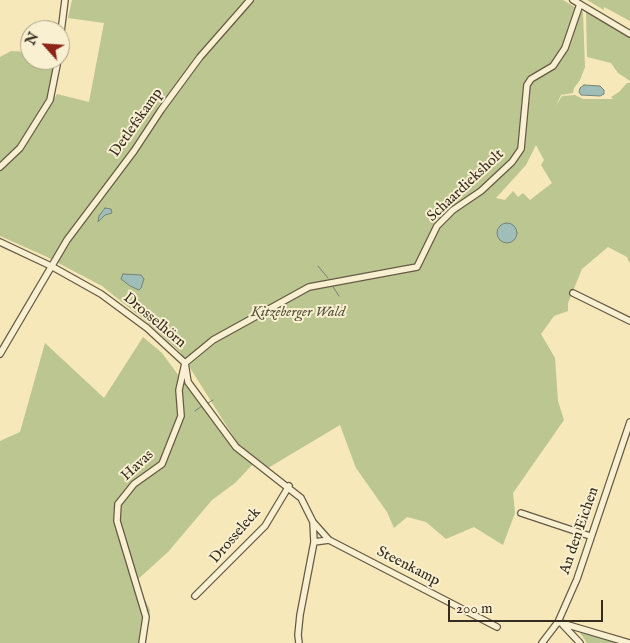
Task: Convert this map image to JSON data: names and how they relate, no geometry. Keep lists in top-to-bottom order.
{
  "streets": {
    "street": [
      "Detlefskamp",
      "Schaardieksholt",
      "Drosselhörn",
      "Havas",
      "An den Eichen",
      "Drosseleck",
      "Steenkamp"
    ]
  },
  "crossings": [
    ["Detlefskamp", "Drosselhörn"],
    ["Schaardieksholt", "Drosselhörn"],
    ["Schaardieksholt", "Havas"],
    ["Drosselhörn", "Havas"],
    ["Drosselhörn", "Drosseleck"],
    ["Drosselhörn", "Steenkamp"]
  ],
  "parks": ["Kitzeberger Wald"],
  "scale_bar": "200 m",
  "north": "top left"
}
